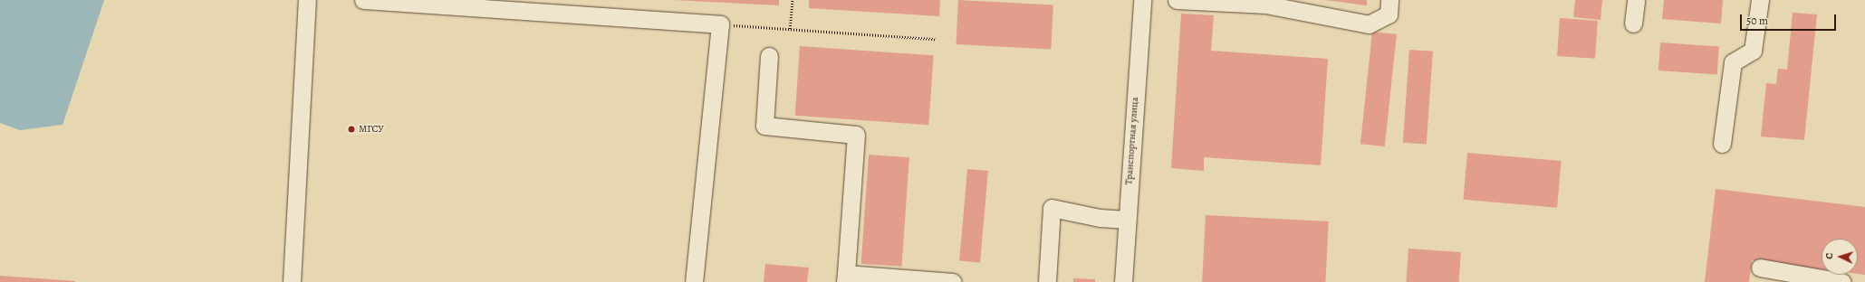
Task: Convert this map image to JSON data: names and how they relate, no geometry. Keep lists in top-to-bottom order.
{
  "streets": {
    "street": ["Транспортная улица"]
  },
  "places": ["МГСУ"],
  "scale_bar": "50 m",
  "north": "left"
}
